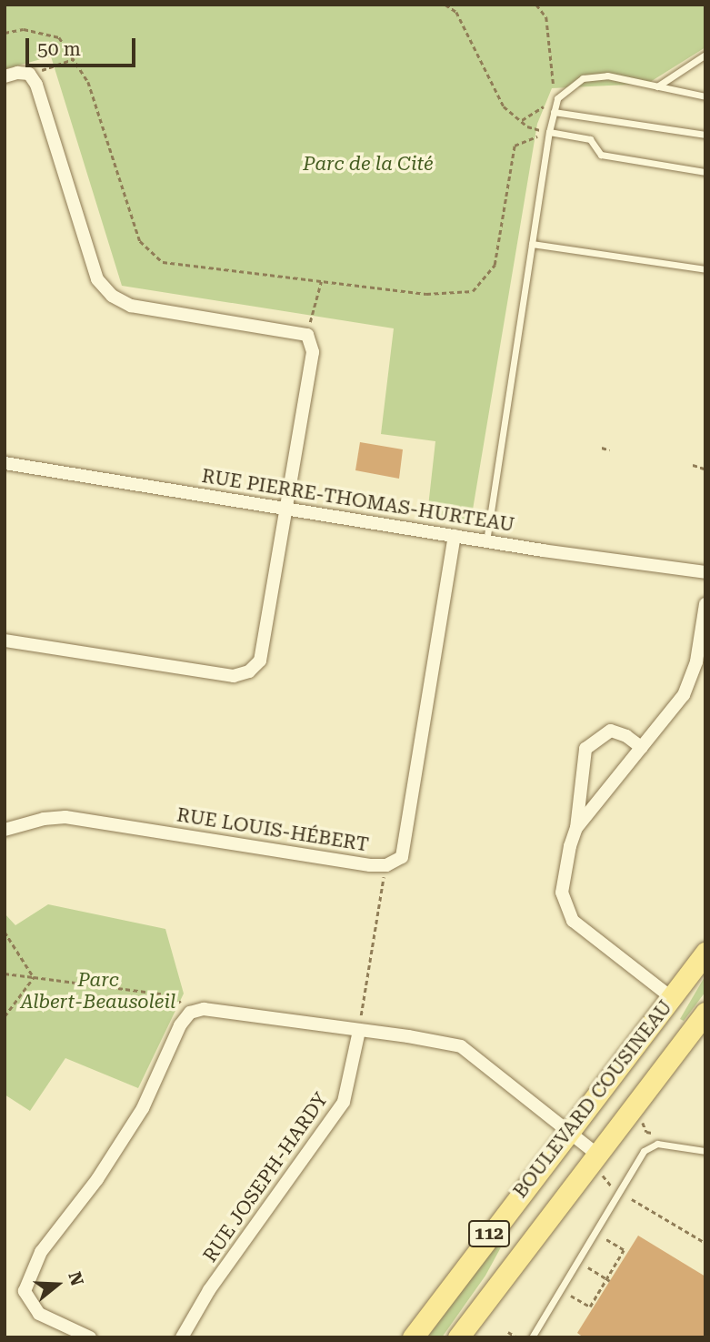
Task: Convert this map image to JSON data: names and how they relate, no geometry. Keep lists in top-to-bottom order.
{
  "streets": {
    "main road": ["BOULEVARD COUSINEAU", "112"],
    "street": ["RUE PIERRE-THOMAS-HURTEAU", "RUE LOUIS-HÉBERT", "RUE JOSEPH-HARDY"]
  },
  "crossings": [
    ["RUE PIERRE-THOMAS-HURTEAU", "RUE LOUIS-HÉBERT"]
  ],
  "parks": ["Parc de la Cité", "Parc Albert-Beausoleil"],
  "scale_bar": "50 m",
  "north": "right"
}
